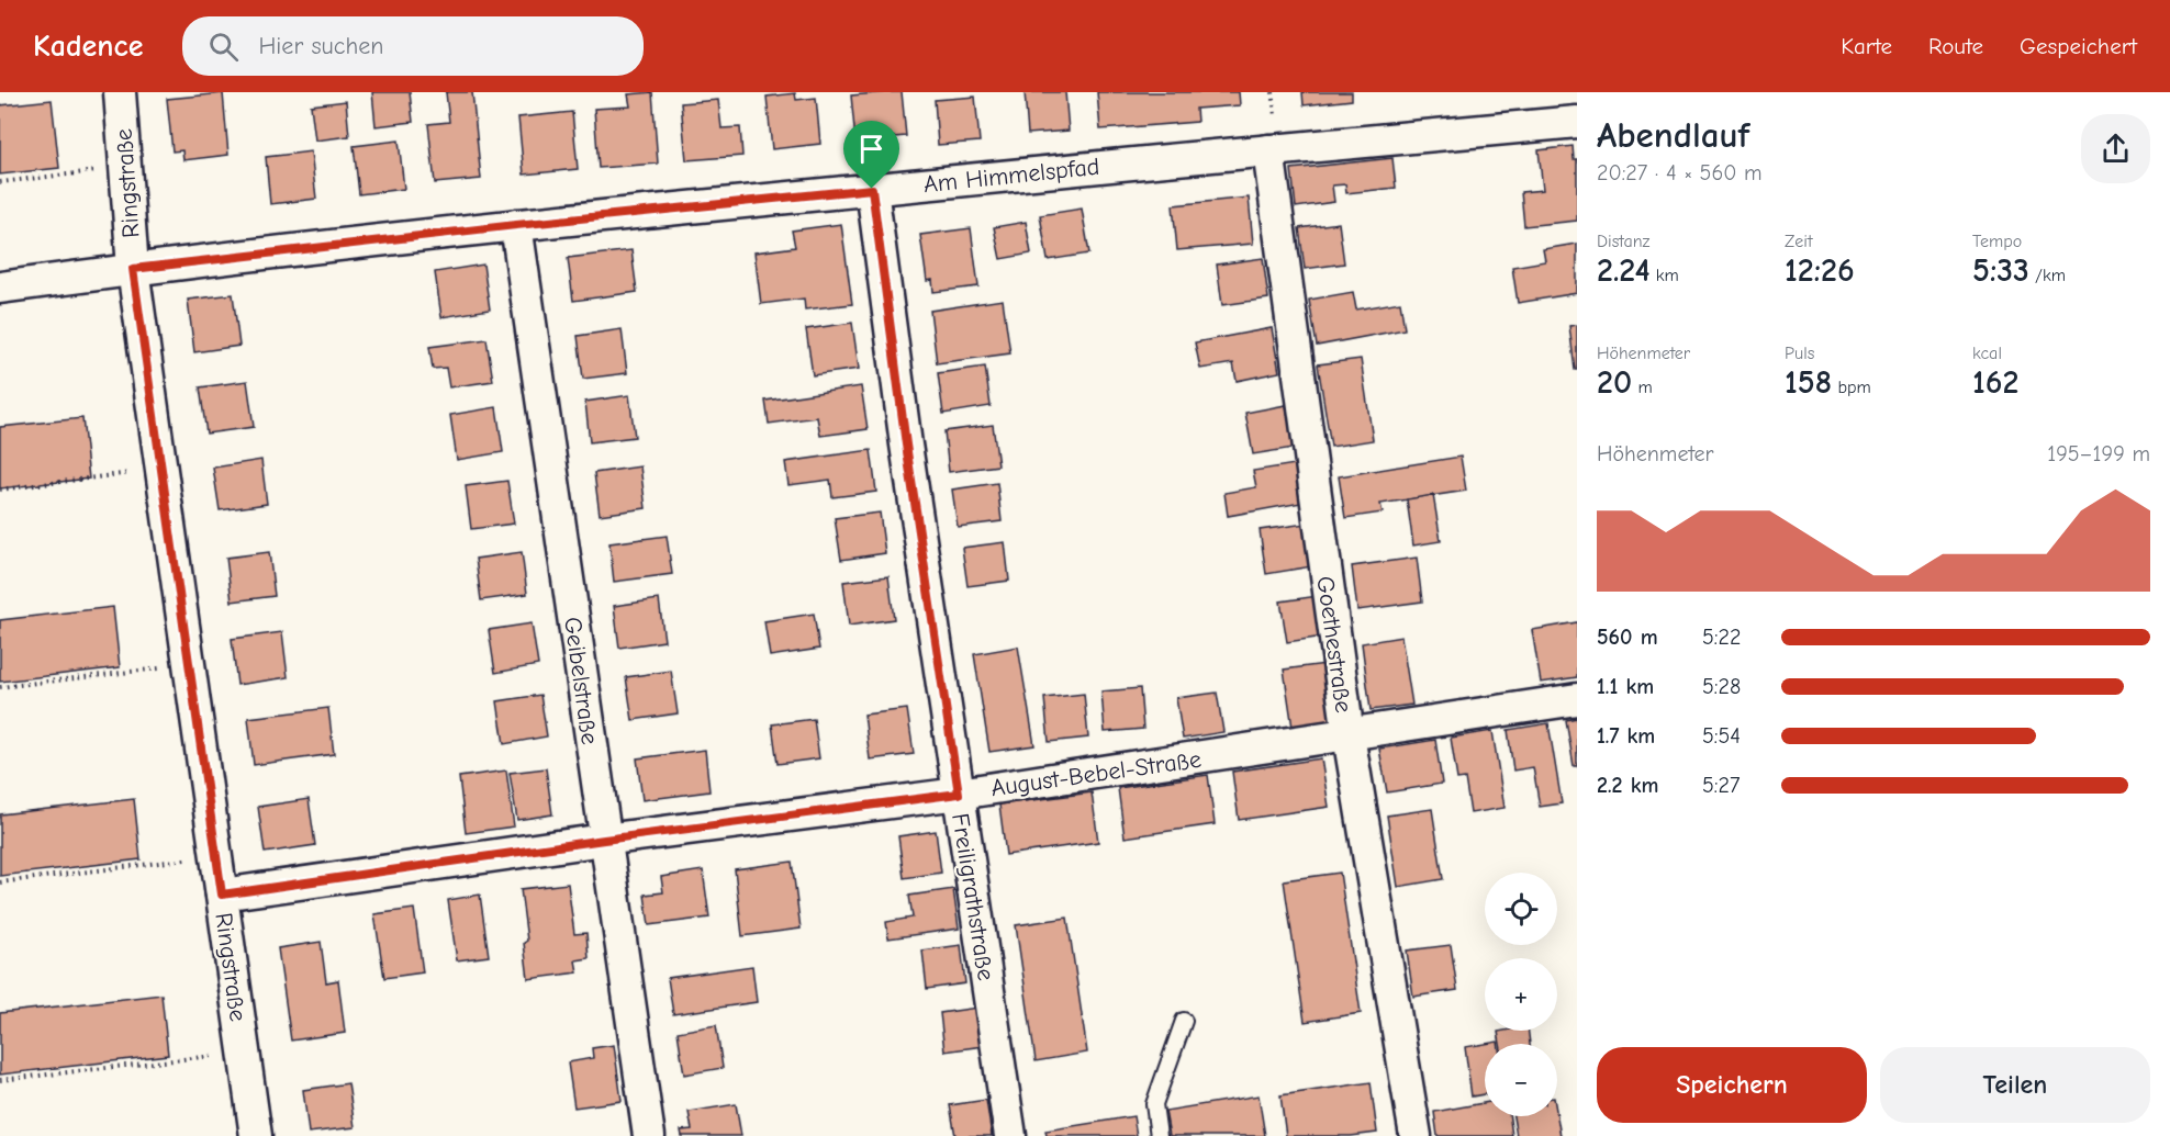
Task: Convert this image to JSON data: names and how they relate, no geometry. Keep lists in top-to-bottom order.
{
  "streets": {
    "street": [
      "Am Himmelspfad",
      "Ringstraße",
      "Goethestraße",
      "Geibelstraße",
      "August-Bebel-Straße",
      "Freiligrathstraße"
    ]
  },
  "crossings": [
    ["Am Himmelspfad", "Ringstraße"],
    ["Am Himmelspfad", "Goethestraße"],
    ["Am Himmelspfad", "Geibelstraße"],
    ["Am Himmelspfad", "Freiligrathstraße"],
    ["Ringstraße", "August-Bebel-Straße"],
    ["Goethestraße", "August-Bebel-Straße"],
    ["Geibelstraße", "August-Bebel-Straße"],
    ["August-Bebel-Straße", "Freiligrathstraße"]
  ],
  "page": {
    "header": "Kadence",
    "search": "Hier suchen",
    "nav": ["Karte", "Route", "Gespeichert"],
    "heading": ["Abendlauf", "20:27 · 4 × 560 m"],
    "stats": [
      ["Distanz", "2.24 km"],
      ["Zeit", "12:26"],
      ["Tempo", "5:33 /km"],
      ["Höhenmeter", "20 m"],
      ["Puls", "158 bpm"],
      ["kcal", "162"]
    ],
    "chart": ["Höhenmeter", "195–199 m"],
    "list": [
      {
        "name": "560 m",
        "note": "5:22"
      },
      {
        "name": "1.1 km",
        "note": "5:28"
      },
      {
        "name": "1.7 km",
        "note": "5:54"
      },
      {
        "name": "2.2 km",
        "note": "5:27"
      }
    ],
    "map_buttons": ["+", "−"],
    "buttons": ["Speichern", "Teilen"]
  }
}
